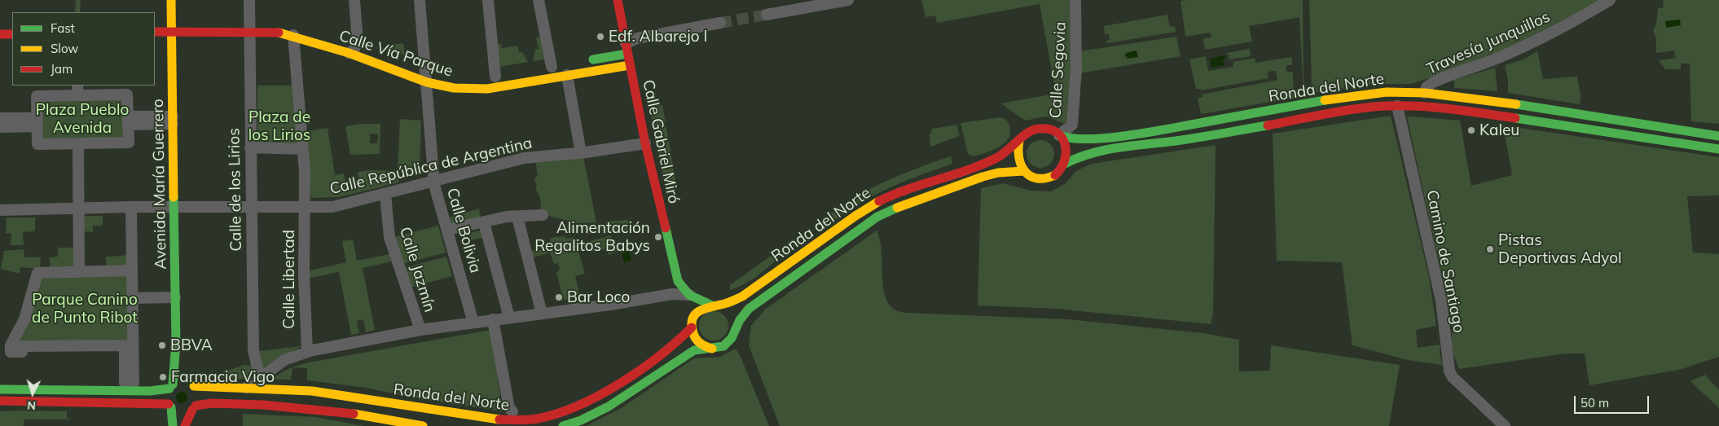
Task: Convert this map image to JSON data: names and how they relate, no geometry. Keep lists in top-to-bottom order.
{
  "streets": {
    "main road": [
      "Calle Vía Parque",
      "Ronda del Norte",
      "Calle Gabriel Miró",
      "Avenida María Guerrero"
    ],
    "street": [
      "Travesía Junquillos",
      "Calle Segovia",
      "Calle República de Argentina",
      "Calle de los Lirios",
      "Calle Bolivia",
      "Camino de Santiago",
      "Calle Jazmín",
      "Calle Libertad"
    ]
  },
  "crossings": [
    ["Travesía Junquillos", "Ronda del Norte"],
    ["Calle Vía Parque", "Calle Gabriel Miró"],
    ["Calle Vía Parque", "Avenida María Guerrero"],
    ["Calle Vía Parque", "Calle de los Lirios"],
    ["Calle Vía Parque", "Calle Bolivia"],
    ["Calle Vía Parque", "Calle Libertad"],
    ["Calle Segovia", "Ronda del Norte"],
    ["Ronda del Norte", "Avenida María Guerrero"],
    ["Ronda del Norte", "Camino de Santiago"],
    ["Calle Gabriel Miró", "Calle República de Argentina"],
    ["Calle República de Argentina", "Avenida María Guerrero"],
    ["Calle República de Argentina", "Calle de los Lirios"],
    ["Calle República de Argentina", "Calle Bolivia"],
    ["Calle República de Argentina", "Calle Jazmín"],
    ["Calle República de Argentina", "Calle Libertad"]
  ],
  "parks": ["Plaza Pueblo Avenida", "Plaza de los Lirios", "Parque Canino de Punto Ribot"],
  "places": [
    "Edf. Albarejo I",
    "Kaleu",
    "Alimentación Regalitos Babys",
    "Pistas Deportivas Adyol",
    "Bar Loco",
    "BBVA",
    "Farmacia Vigo"
  ],
  "legend": ["Fast", "Slow", "Jam"],
  "scale_bar": "50 m",
  "north": "bottom"
}
